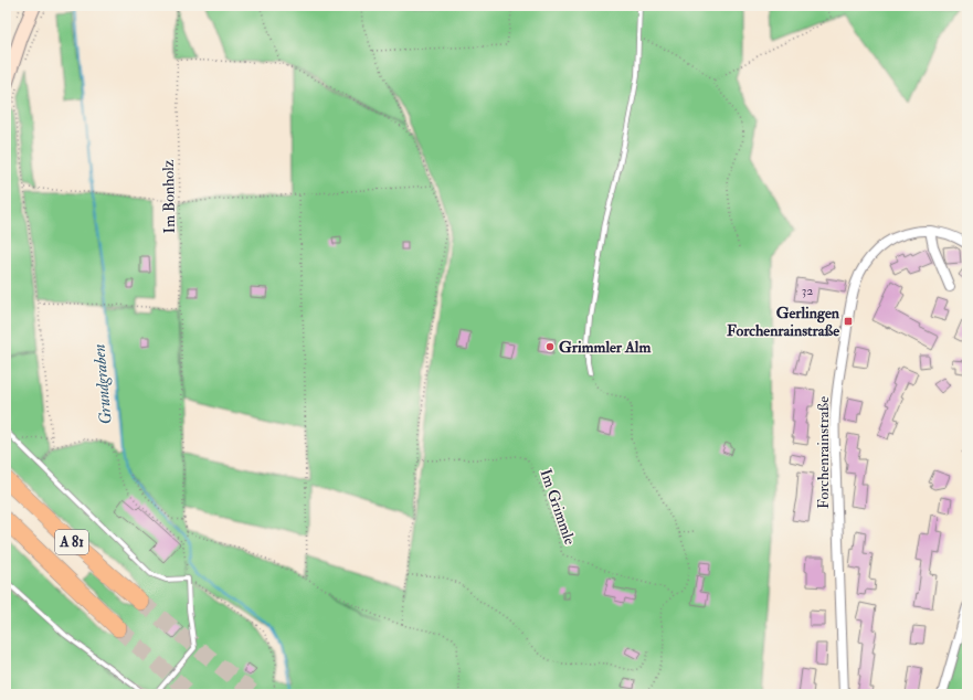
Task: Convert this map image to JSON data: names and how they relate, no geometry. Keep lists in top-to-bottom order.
{
  "streets": {
    "highway": ["A 81"],
    "street": ["Forchenrainstraße"],
    "path": ["Im Bonholz", "Im Grimmle"]
  },
  "water": ["Grundgraben"],
  "places": {
    "transit": ["Gerlingen Forchenrainstraße"],
    "other": ["Grimmler Alm"]
  },
  "house_numbers": ["32"]
}
